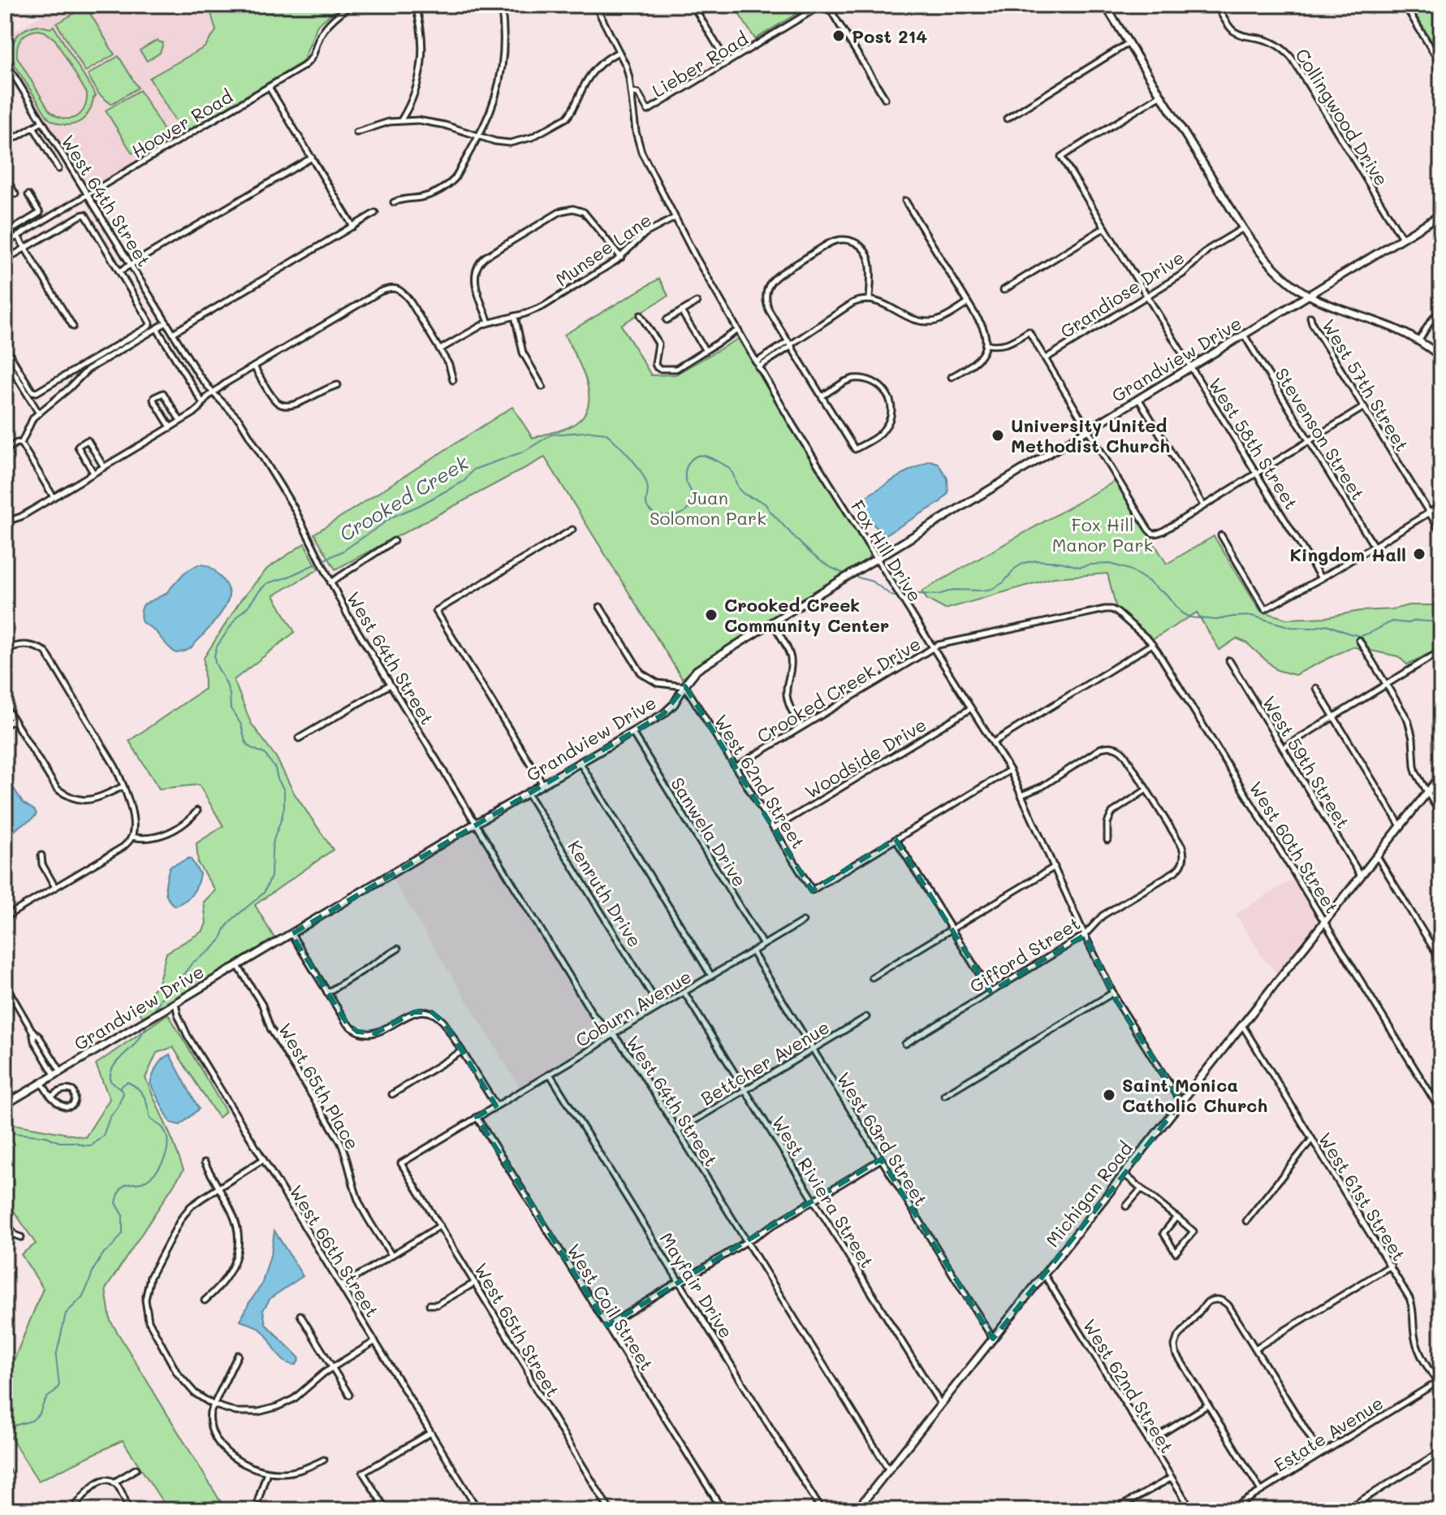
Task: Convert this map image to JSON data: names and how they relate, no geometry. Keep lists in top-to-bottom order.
{
  "streets": {
    "main road": ["Grandview Drive", "Michigan Road"],
    "street": [
      "Lieber Road",
      "Collingwood Drive",
      "Hoover Road",
      "West 64th Street",
      "Munsee Lane",
      "Grandiose Drive",
      "West 57th Street",
      "Stevenson Street",
      "West 58th Street",
      "Fox Hill Drive",
      "Crooked Creek Drive",
      "Woodside Drive",
      "West 59th Street",
      "West 62nd Street",
      "Sanwela Drive",
      "West 60th Street",
      "Kenruth Drive",
      "Gifford Street",
      "Coburn Avenue",
      "Bettcher Avenue",
      "West 65th Place",
      "West 63rd Street",
      "West Riviera Street",
      "West 61st Street",
      "West 66th Street",
      "Mayfair Drive",
      "West Coil Street",
      "West 65th Street",
      "Estate Avenue"
    ]
  },
  "crossings": [
    ["Lieber Road", "Fox Hill Drive"],
    ["Collingwood Drive", "Grandview Drive"],
    ["Hoover Road", "West 64th Street"],
    ["West 64th Street", "Grandview Drive"],
    ["West 64th Street", "Coburn Avenue"],
    ["West 64th Street", "Bettcher Avenue"],
    ["West 64th Street", "Michigan Road"],
    ["Munsee Lane", "Fox Hill Drive"],
    ["Grandiose Drive", "West 58th Street"],
    ["Grandview Drive", "Stevenson Street"],
    ["Grandview Drive", "West 58th Street"],
    ["Grandview Drive", "Fox Hill Drive"],
    ["Grandview Drive", "West 62nd Street"],
    ["Grandview Drive", "Sanwela Drive"],
    ["Grandview Drive", "Kenruth Drive"],
    ["Grandview Drive", "West 65th Place"],
    ["Grandview Drive", "West 66th Street"],
    ["Fox Hill Drive", "Crooked Creek Drive"],
    ["Fox Hill Drive", "Woodside Drive"],
    ["Fox Hill Drive", "Gifford Street"],
    ["Fox Hill Drive", "Michigan Road"],
    ["Crooked Creek Drive", "West 62nd Street"],
    ["Crooked Creek Drive", "West 60th Street"],
    ["Woodside Drive", "West 62nd Street"],
    ["West 59th Street", "Michigan Road"],
    ["West 62nd Street", "Michigan Road"],
    ["Sanwela Drive", "Coburn Avenue"],
    ["West 60th Street", "Michigan Road"],
    ["Kenruth Drive", "Coburn Avenue"],
    ["Coburn Avenue", "West 63rd Street"],
    ["Coburn Avenue", "West Riviera Street"],
    ["Coburn Avenue", "Mayfair Drive"],
    ["Coburn Avenue", "West Coil Street"],
    ["Coburn Avenue", "West 65th Street"],
    ["Bettcher Avenue", "West 63rd Street"],
    ["Bettcher Avenue", "West Riviera Street"],
    ["West 63rd Street", "Michigan Road"],
    ["West Riviera Street", "Michigan Road"],
    ["Michigan Road", "West 61st Street"],
    ["West 61st Street", "Estate Avenue"]
  ],
  "water": ["Crooked Creek"],
  "parks": ["Juan Solomon Park", "Fox Hill Manor Park"],
  "places": [
    "Post 214",
    "University United Methodist Church",
    "Kingdom Hall",
    "Crooked Creek Community Center",
    "Saint Monica Catholic Church"
  ]
}
